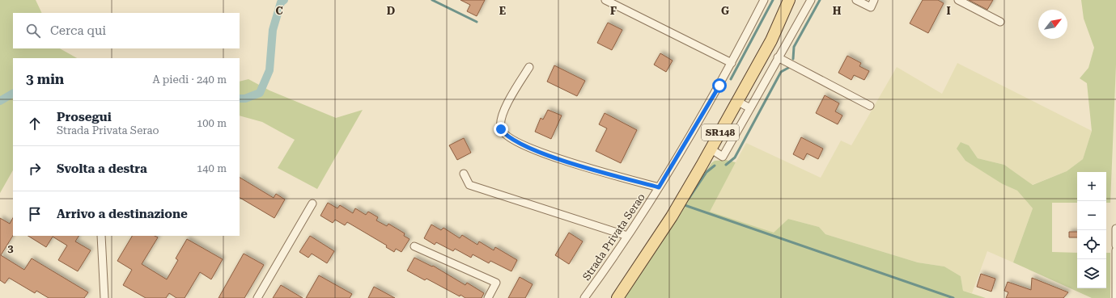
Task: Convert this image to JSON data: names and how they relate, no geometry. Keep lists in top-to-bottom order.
{
  "streets": {
    "main road": ["SR148"],
    "street": ["Strada Privata Serao"]
  },
  "north": "top right",
  "page": {
    "search": "Cerca qui",
    "heading": ["3 min", "A piedi · 240 m"],
    "list": [
      ["Prosegui", "Strada Privata Serao", "100 m"],
      ["Svolta a destra", "140 m"],
      "Arrivo a destinazione"
    ],
    "map_buttons": ["+", "−"]
  },
  "grid": {
    "columns": [
      "C",
      "D",
      "E",
      "F",
      "G",
      "H",
      "I"
    ],
    "rows": ["3"]
  }
}
